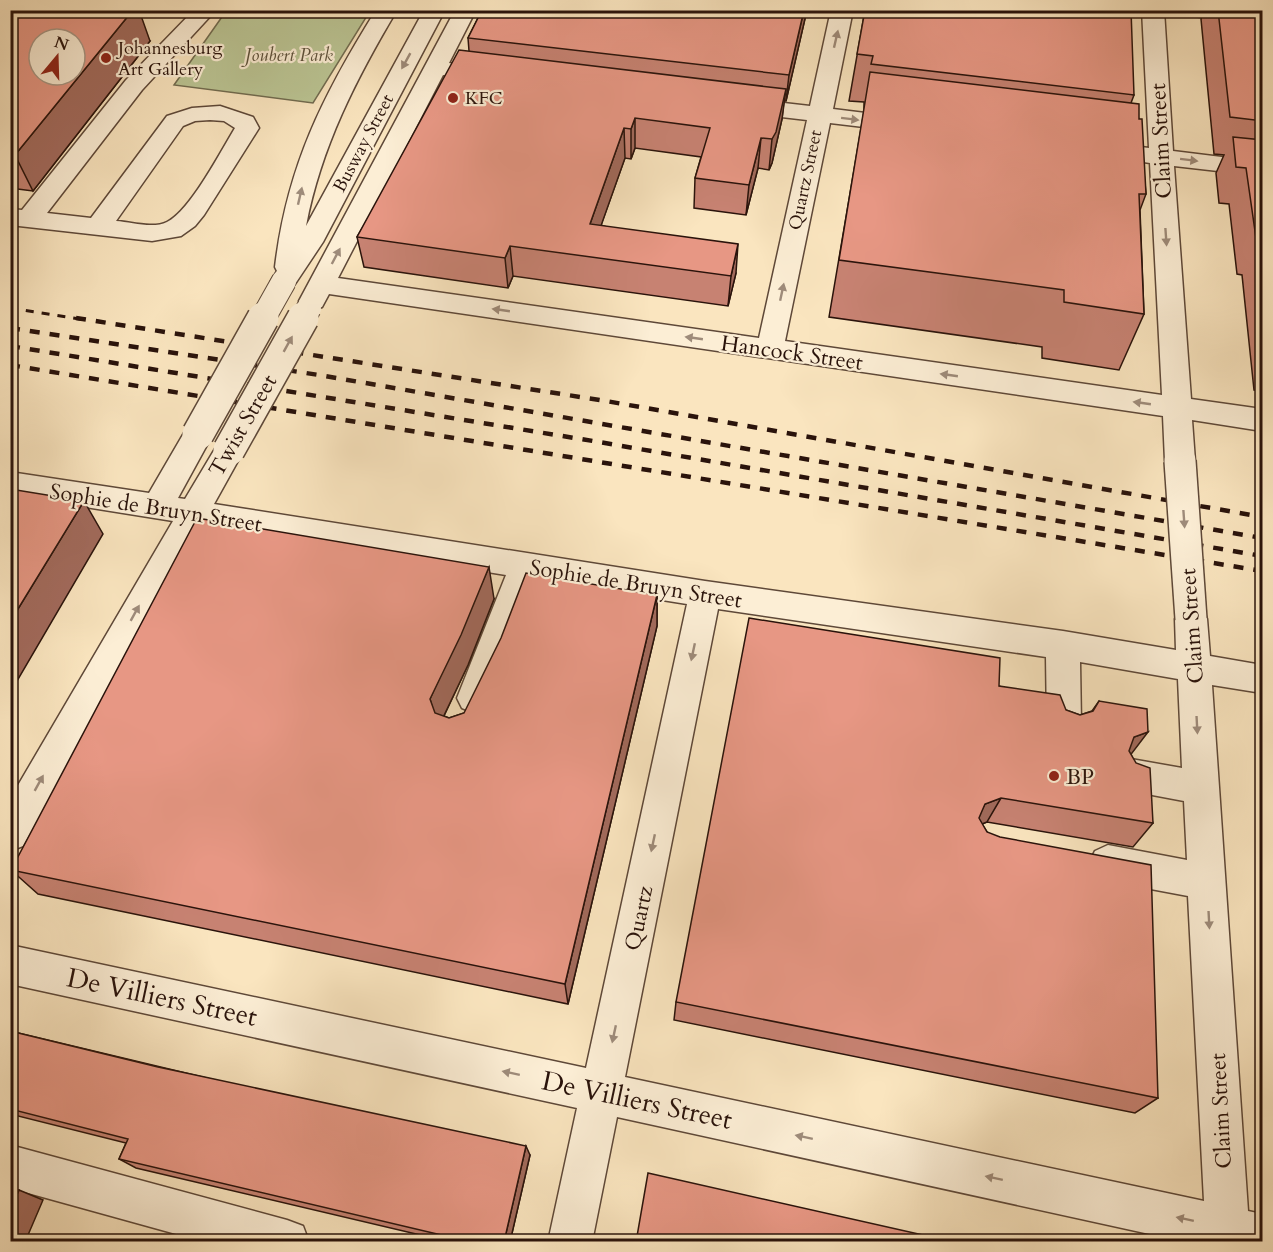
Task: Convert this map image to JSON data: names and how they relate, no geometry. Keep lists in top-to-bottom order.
{
  "streets": {
    "street": [
      "Claim Street",
      "Busway Street",
      "Quartz Street",
      "Hancock Street",
      "Twist Street",
      "Sophie de Bruyn Street",
      "Quartz",
      "De Villiers Street"
    ]
  },
  "crossings": [
    ["Claim Street", "Hancock Street"],
    ["Claim Street", "Sophie de Bruyn Street"],
    ["Claim Street", "De Villiers Street"],
    ["Busway Street", "Sophie de Bruyn Street"],
    ["Quartz Street", "Hancock Street"],
    ["Hancock Street", "Twist Street"],
    ["Twist Street", "Sophie de Bruyn Street"],
    ["Sophie de Bruyn Street", "Quartz"],
    ["Quartz", "De Villiers Street"]
  ],
  "one_way": ["Claim Street", "Quartz Street", "De Villiers Street"],
  "parks": ["Joubert Park"],
  "places": ["Johannesburg Art Gallery", "KFC", "BP"],
  "north": "top"
}
